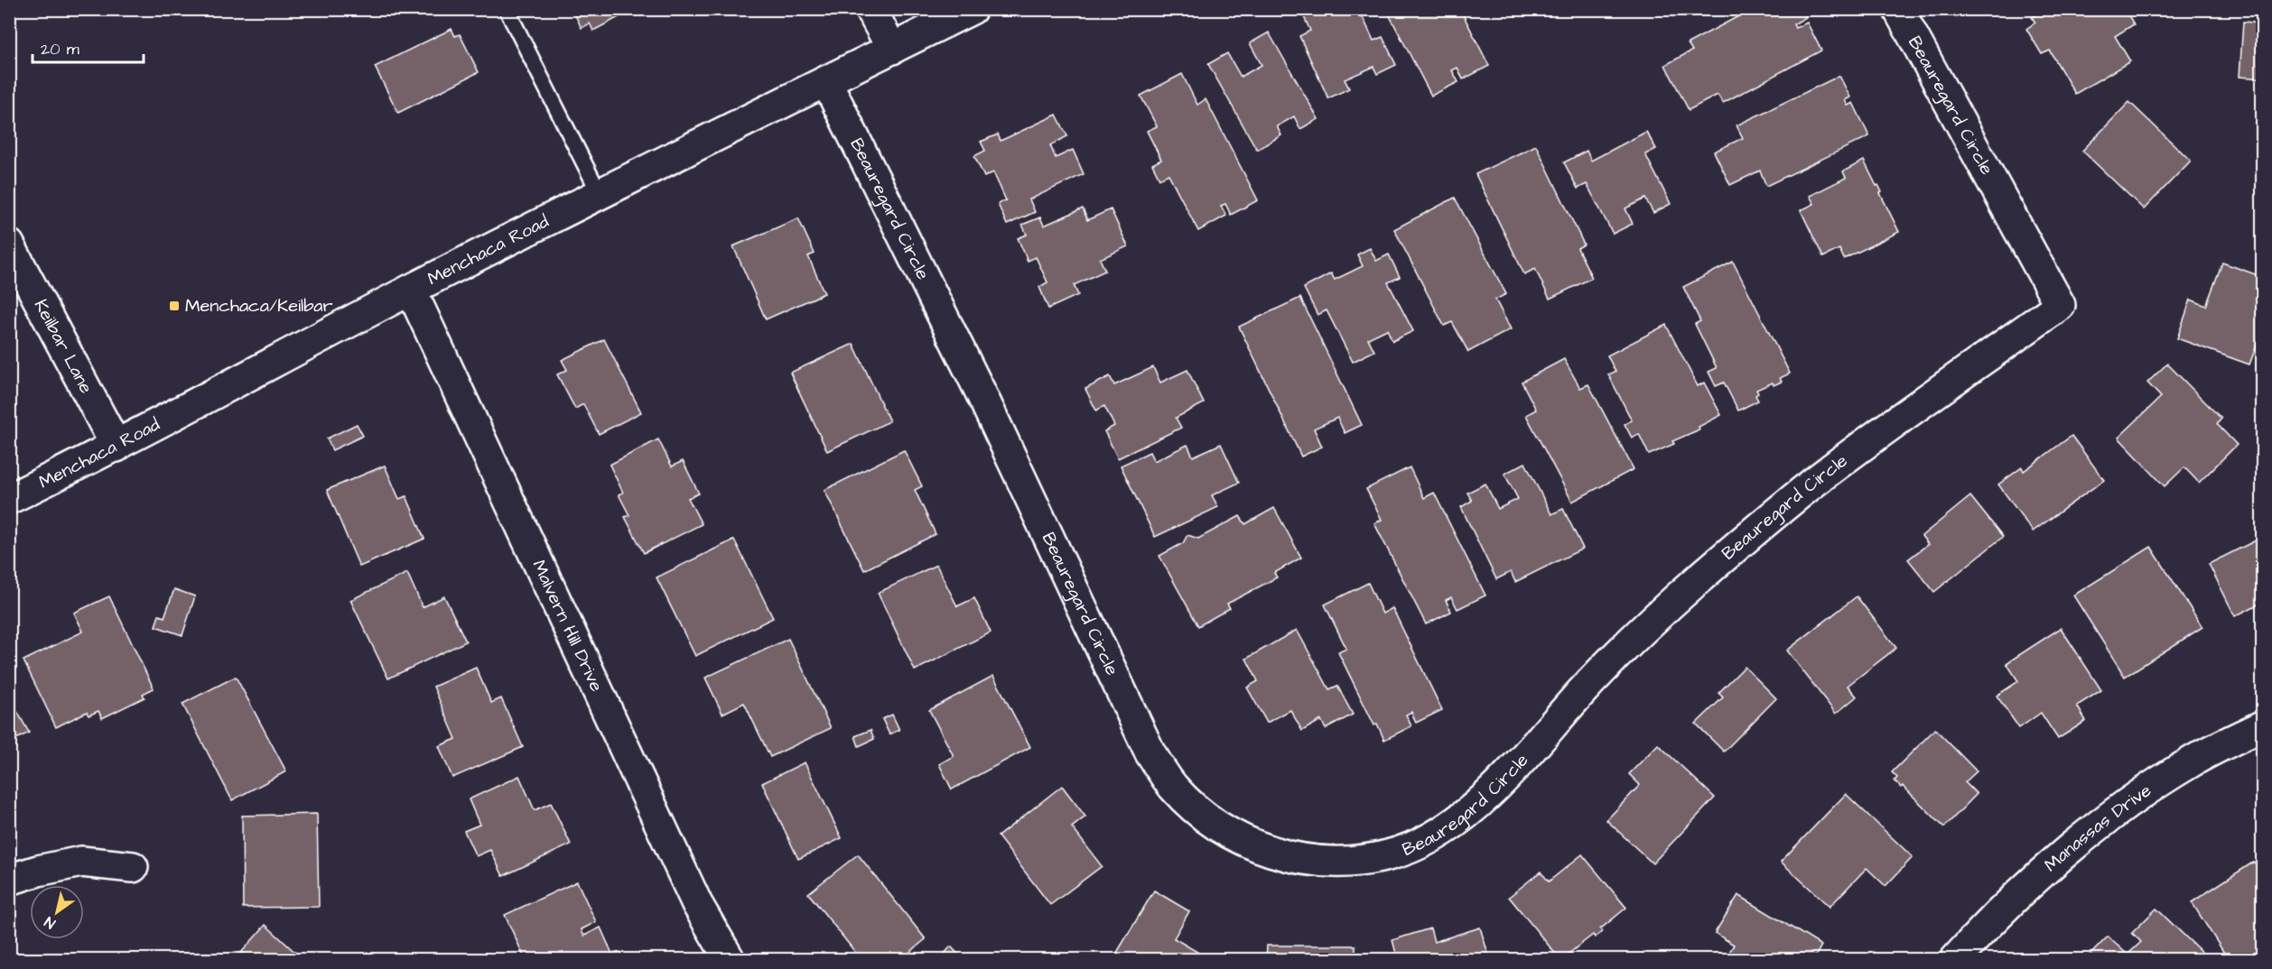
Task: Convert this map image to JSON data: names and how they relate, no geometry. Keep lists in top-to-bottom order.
{
  "streets": {
    "street": [
      "Beauregard Circle",
      "Menchaca Road",
      "Keilbar Lane",
      "Malvern Hill Drive",
      "Manassas Drive"
    ]
  },
  "crossings": [
    ["Beauregard Circle", "Menchaca Road"],
    ["Menchaca Road", "Keilbar Lane"],
    ["Menchaca Road", "Malvern Hill Drive"]
  ],
  "places": {
    "transit": ["Menchaca/Keilbar"]
  },
  "scale_bar": "20 m",
  "north": "bottom left"
}
